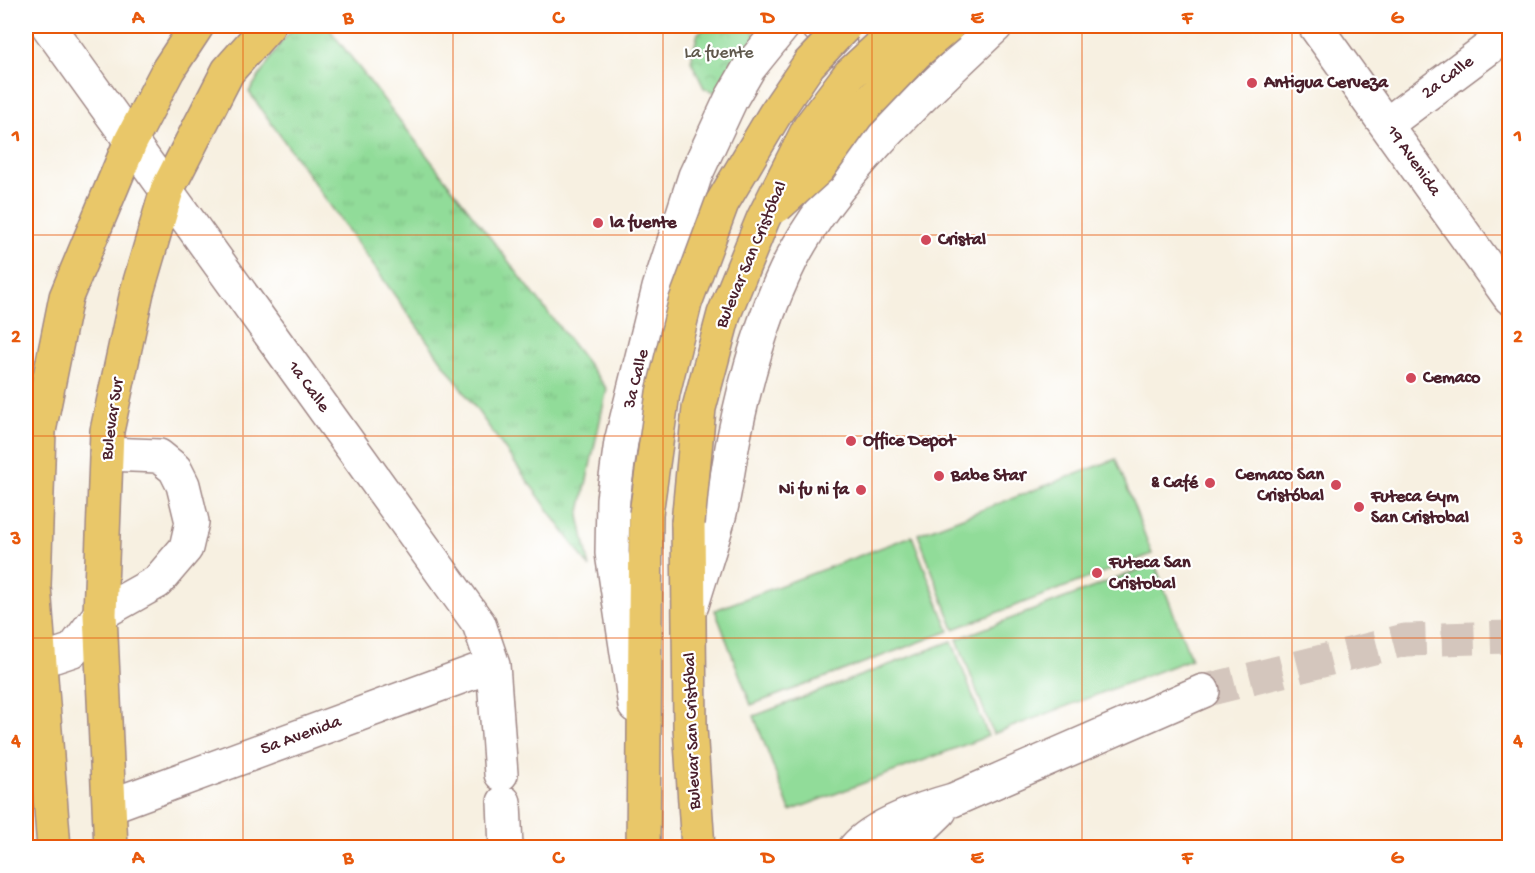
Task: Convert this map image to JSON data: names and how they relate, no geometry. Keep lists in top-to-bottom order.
{
  "streets": {
    "main road": ["Bulevar San Cristóbal", "Bulevar Sur"],
    "street": [
      "2a Calle",
      "19 Avenida",
      "3a Calle",
      "1a Calle",
      "5a Avenida"
    ]
  },
  "crossings": [
    ["2a Calle", "19 Avenida"],
    ["1a Calle", "Bulevar Sur"],
    ["1a Calle", "5a Avenida"],
    ["Bulevar Sur", "5a Avenida"]
  ],
  "parks": ["La fuente"],
  "places": [
    "Antigua Cerveza",
    "la fuente",
    "Cristal",
    "Cemaco",
    "Office Depot",
    "Babe Star",
    "& Café",
    "Cemaco San Cristóbal",
    "Ni fu ni fa",
    "Futeca Gym San Cristobal",
    "Futeca San Cristobal"
  ],
  "grid": {
    "columns": [
      "A",
      "B",
      "C",
      "D",
      "E",
      "F",
      "G"
    ],
    "rows": [
      "1",
      "2",
      "3",
      "4"
    ]
  }
}
